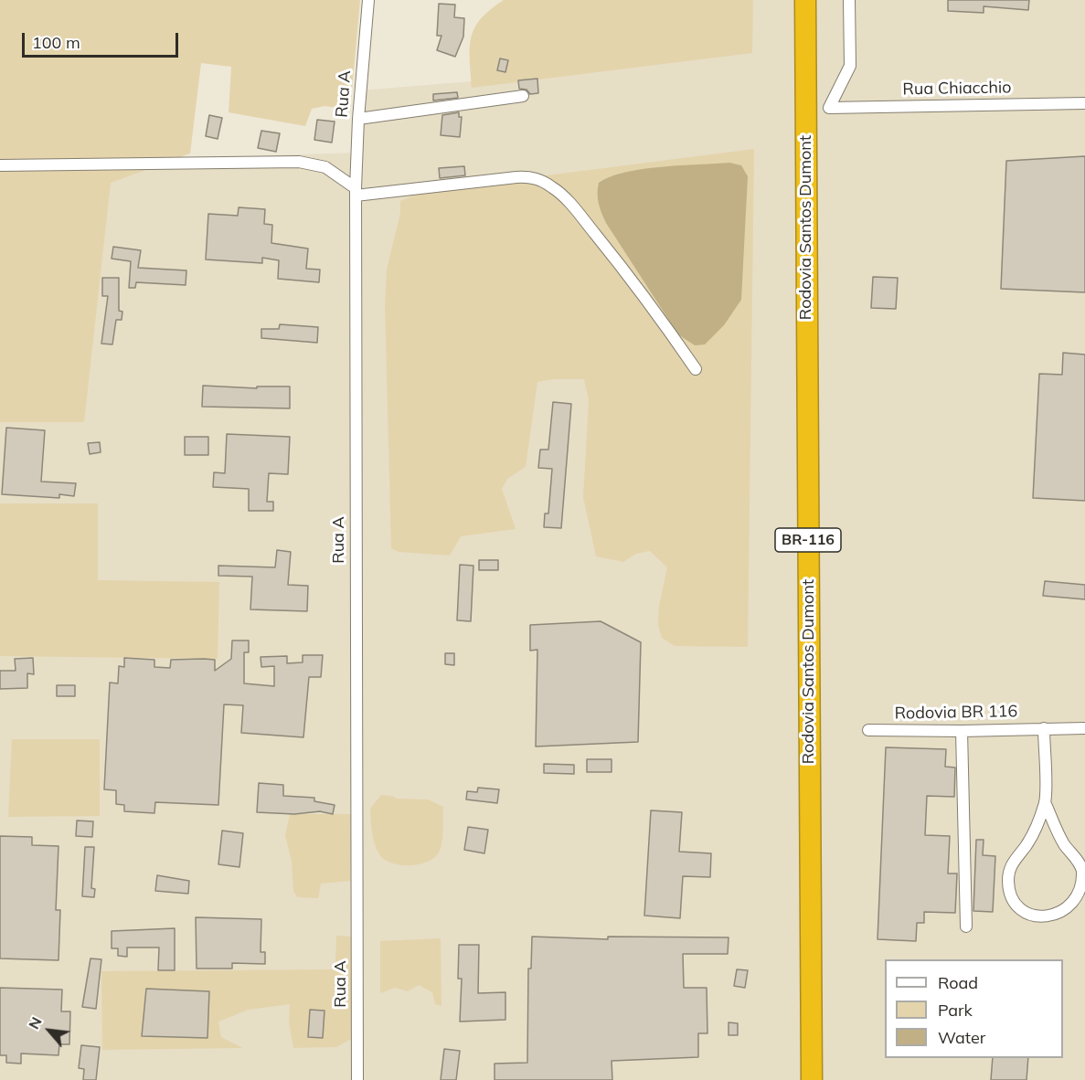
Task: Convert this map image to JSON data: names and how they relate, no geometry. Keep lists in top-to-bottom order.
{
  "streets": {
    "highway": ["Rodovia Santos Dumont", "BR-116"],
    "street": ["Rua Chiacchio", "Rua A", "Rodovia BR 116"]
  },
  "legend": ["Road", "Park", "Water"],
  "scale_bar": "100 m",
  "north": "top left"
}
